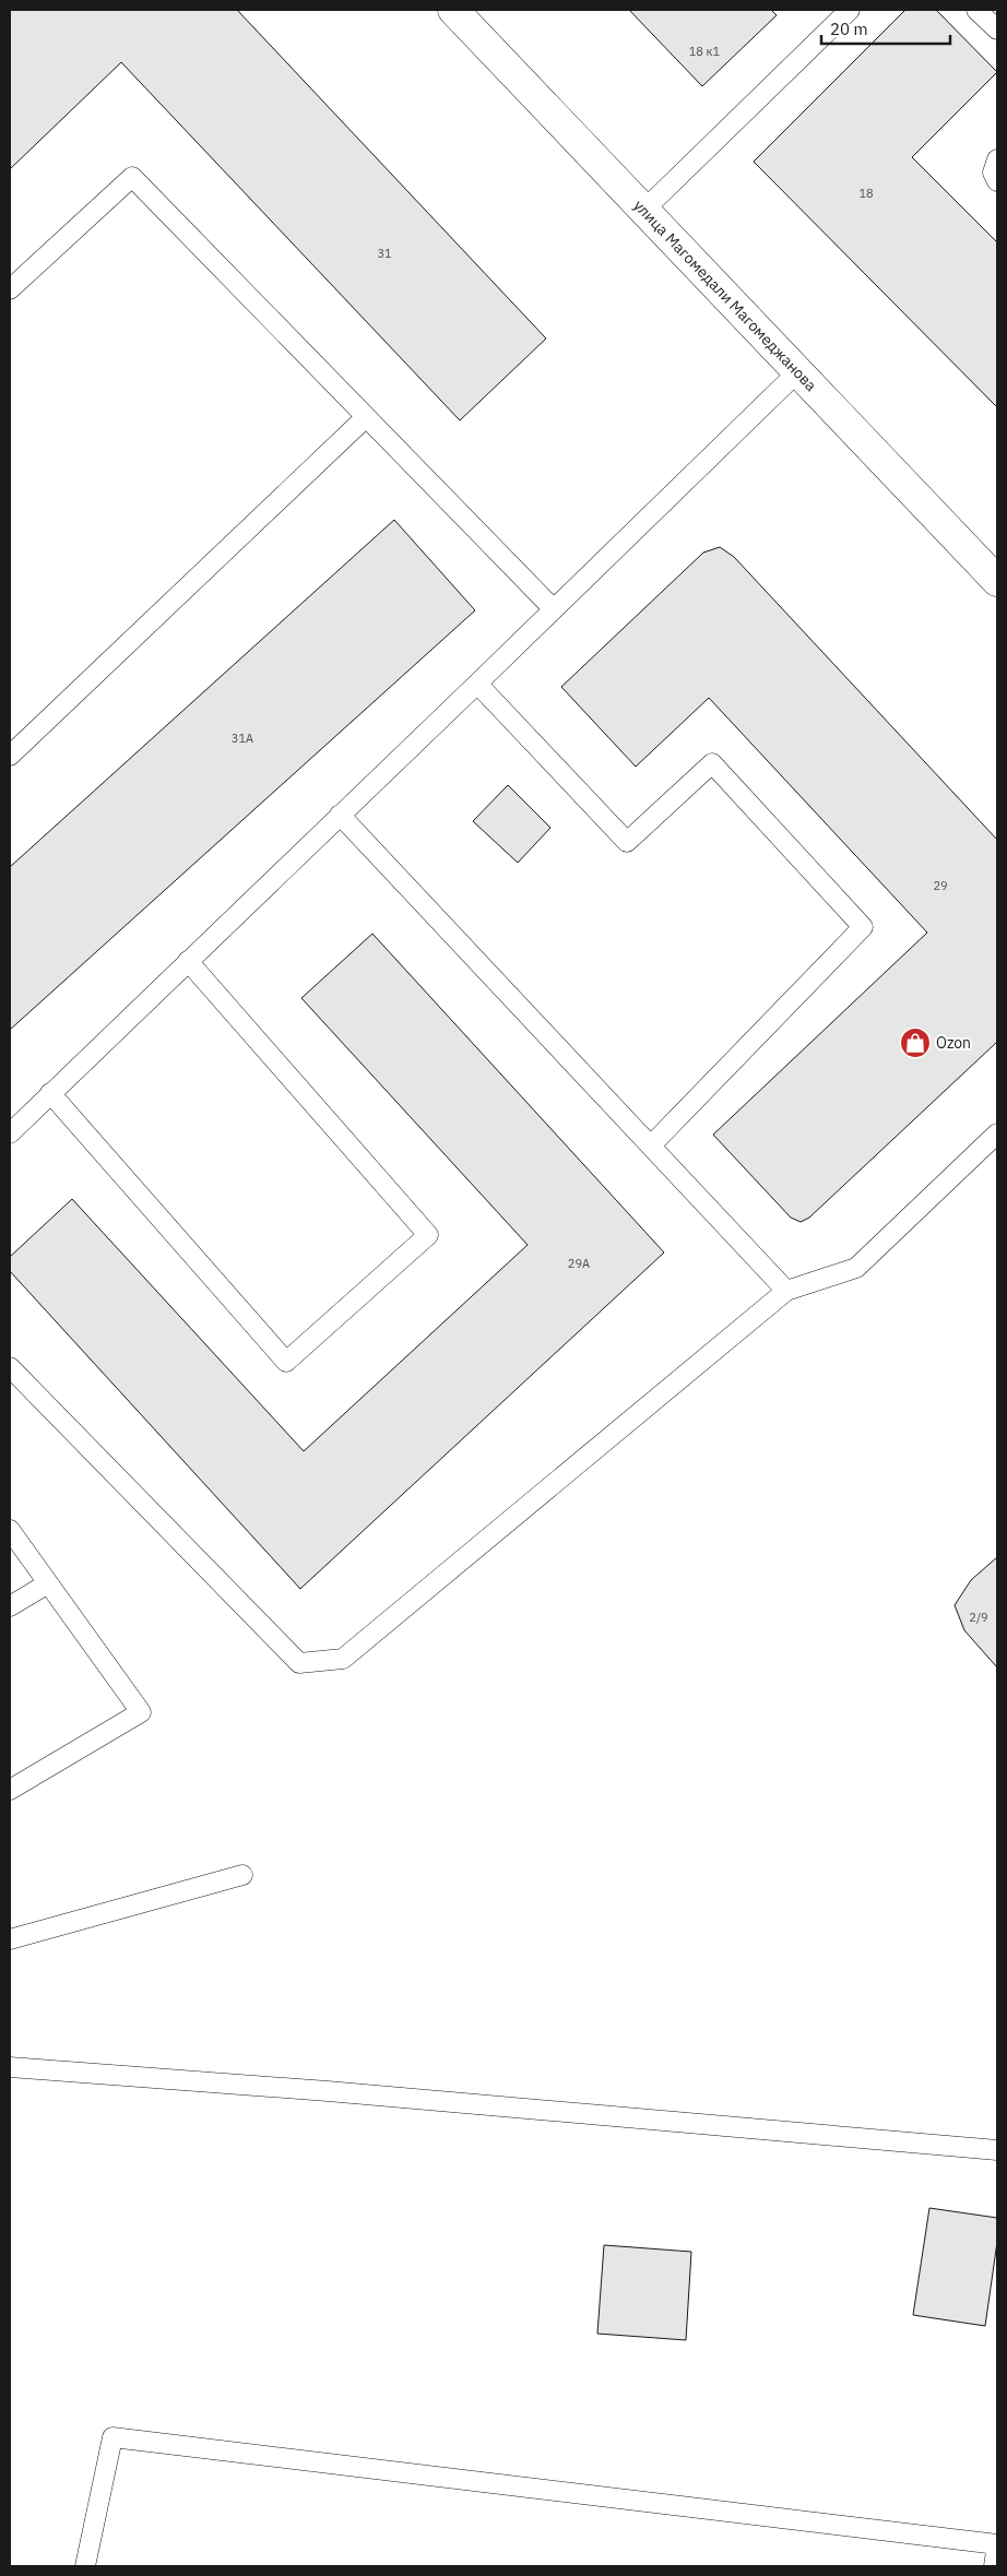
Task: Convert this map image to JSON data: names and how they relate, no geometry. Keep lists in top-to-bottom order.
{
  "streets": {
    "street": ["улица Магомедали Магомеджановa"]
  },
  "places": {
    "shop": ["Ozon"]
  },
  "house_numbers": [
    "18 к1",
    "18",
    "31",
    "31А",
    "29",
    "29А",
    "2/9"
  ],
  "scale_bar": "20 m"
}
